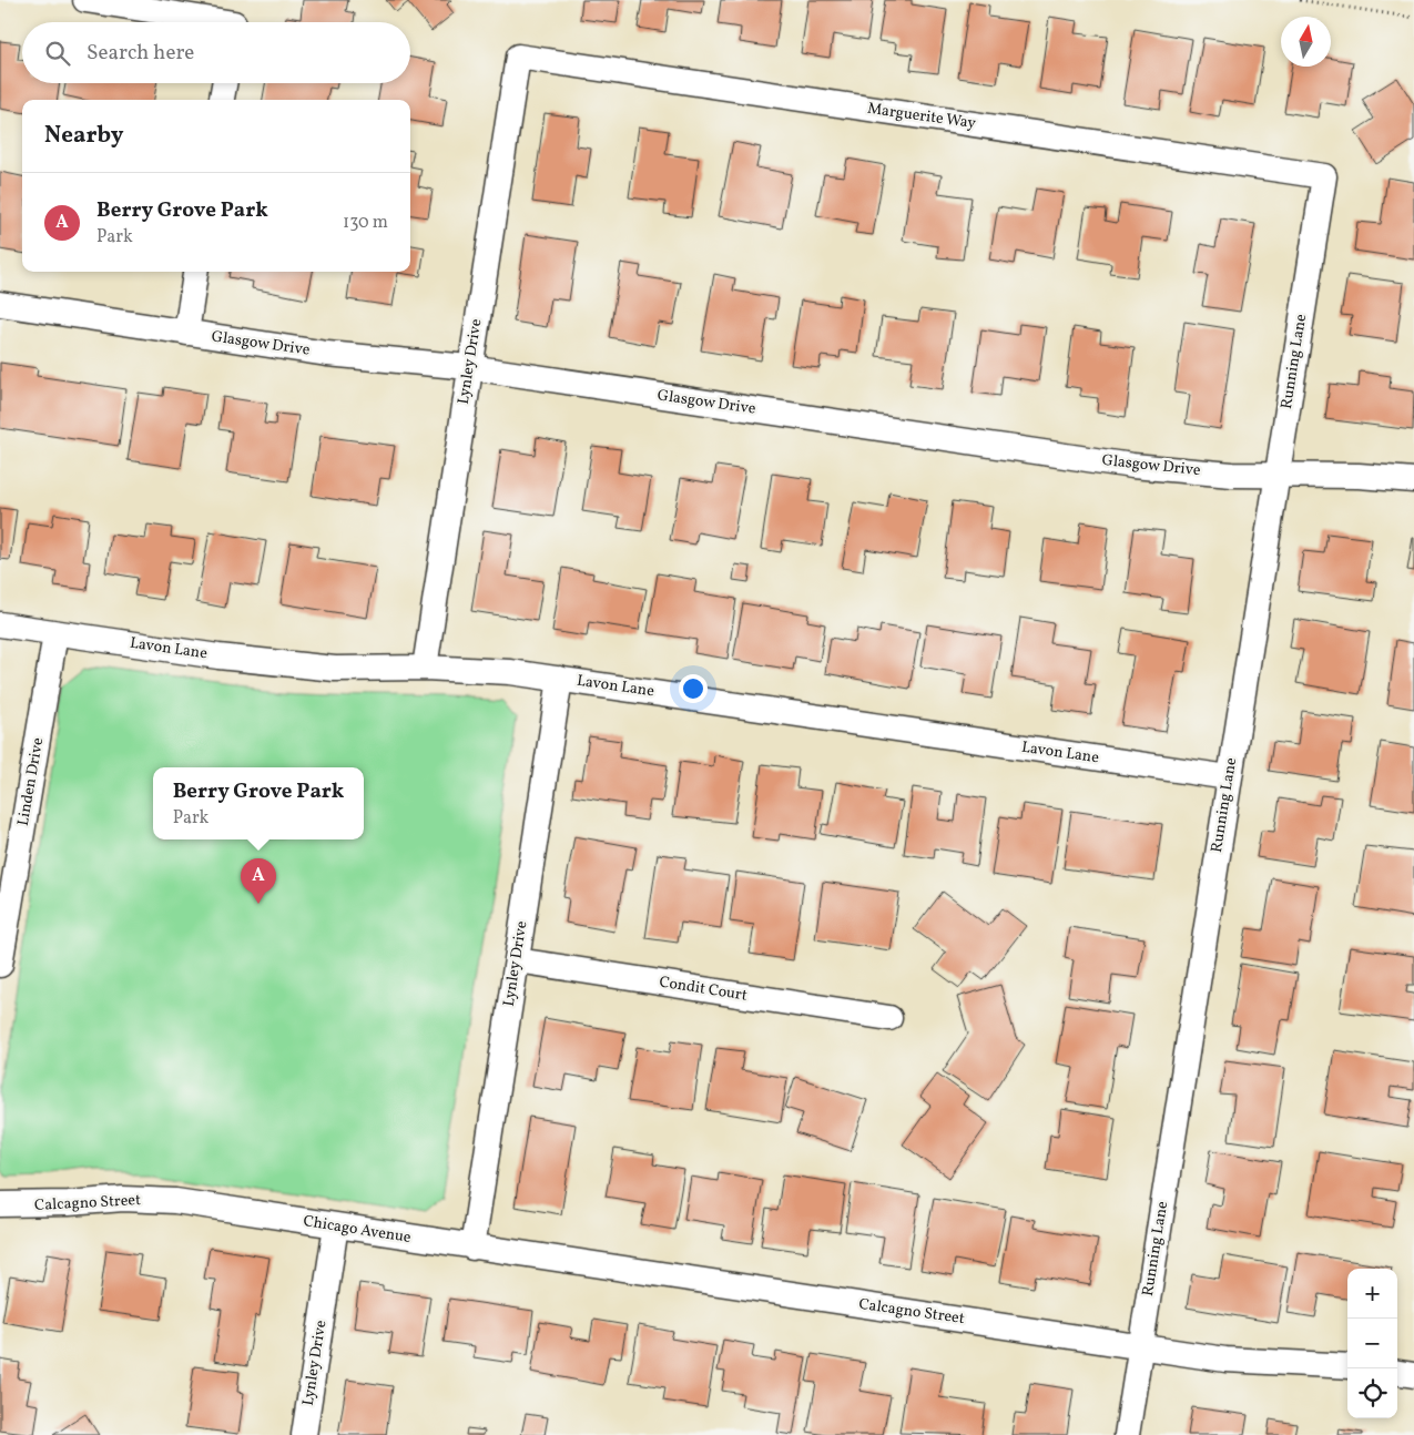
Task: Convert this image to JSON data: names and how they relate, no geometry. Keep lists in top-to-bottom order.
{
  "streets": {
    "street": [
      "Marguerite Way",
      "Glasgow Drive",
      "Lynley Drive",
      "Running Lane",
      "Lavon Lane",
      "Linden Drive",
      "Condit Court",
      "Calcagno Street",
      "Chicago Avenue"
    ]
  },
  "crossings": [
    ["Marguerite Way", "Lynley Drive"],
    ["Marguerite Way", "Running Lane"],
    ["Glasgow Drive", "Lynley Drive"],
    ["Glasgow Drive", "Running Lane"],
    ["Lynley Drive", "Lavon Lane"],
    ["Lynley Drive", "Condit Court"],
    ["Lynley Drive", "Calcagno Street"],
    ["Lynley Drive", "Chicago Avenue"],
    ["Running Lane", "Lavon Lane"],
    ["Running Lane", "Calcagno Street"],
    ["Lavon Lane", "Linden Drive"],
    ["Calcagno Street", "Chicago Avenue"]
  ],
  "north": "top",
  "page": {
    "search": "Search here",
    "heading": "Nearby",
    "list": [
      {
        "mark": "A",
        "name": "Berry Grove Park",
        "note": "Park",
        "value": "130 m"
      }
    ],
    "popup": ["Berry Grove Park", "Park"],
    "pins": "A",
    "map_buttons": ["+", "−"]
  }
}
